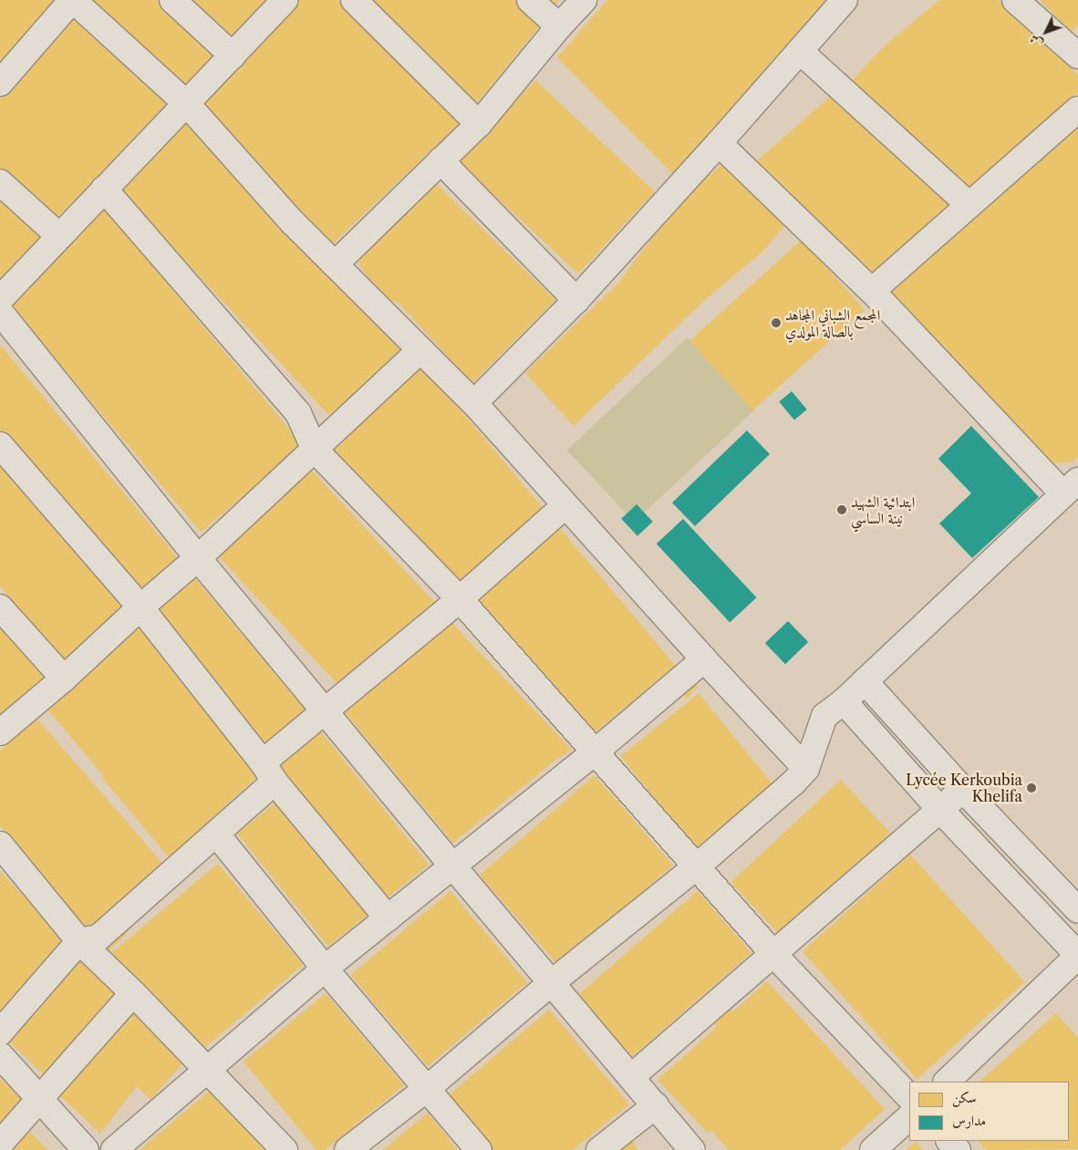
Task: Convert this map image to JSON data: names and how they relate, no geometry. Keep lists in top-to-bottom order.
{
  "places": ["المجمع الشباني المجاهد بالصالة المولدي", "ابتدائية الشهيد نينة الساسي", "Lycée Kerkoubia Khelifa"],
  "legend": ["سكن", "مدارس"],
  "north": "bottom left"
}
